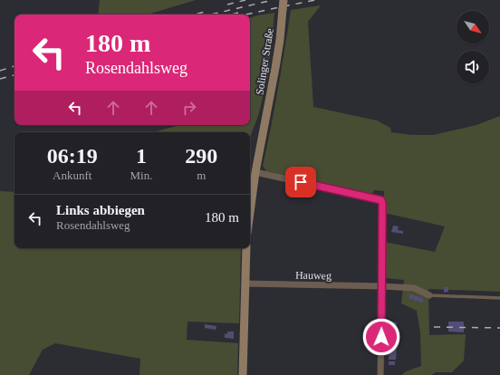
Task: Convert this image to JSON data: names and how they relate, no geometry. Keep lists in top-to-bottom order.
{
  "streets": {
    "main road": ["Solinger Straße"],
    "street": ["Hauweg"]
  },
  "north": "bottom right",
  "page": {
    "turn": ["180 m", "Rosendahlsweg"],
    "eta": [
      "06:19",
      "Ankunft",
      "1",
      "Min.",
      "290",
      "m"
    ],
    "list": [
      {
        "name": "Links abbiegen",
        "note": "Rosendahlsweg",
        "value": "180 m"
      }
    ]
  }
}
